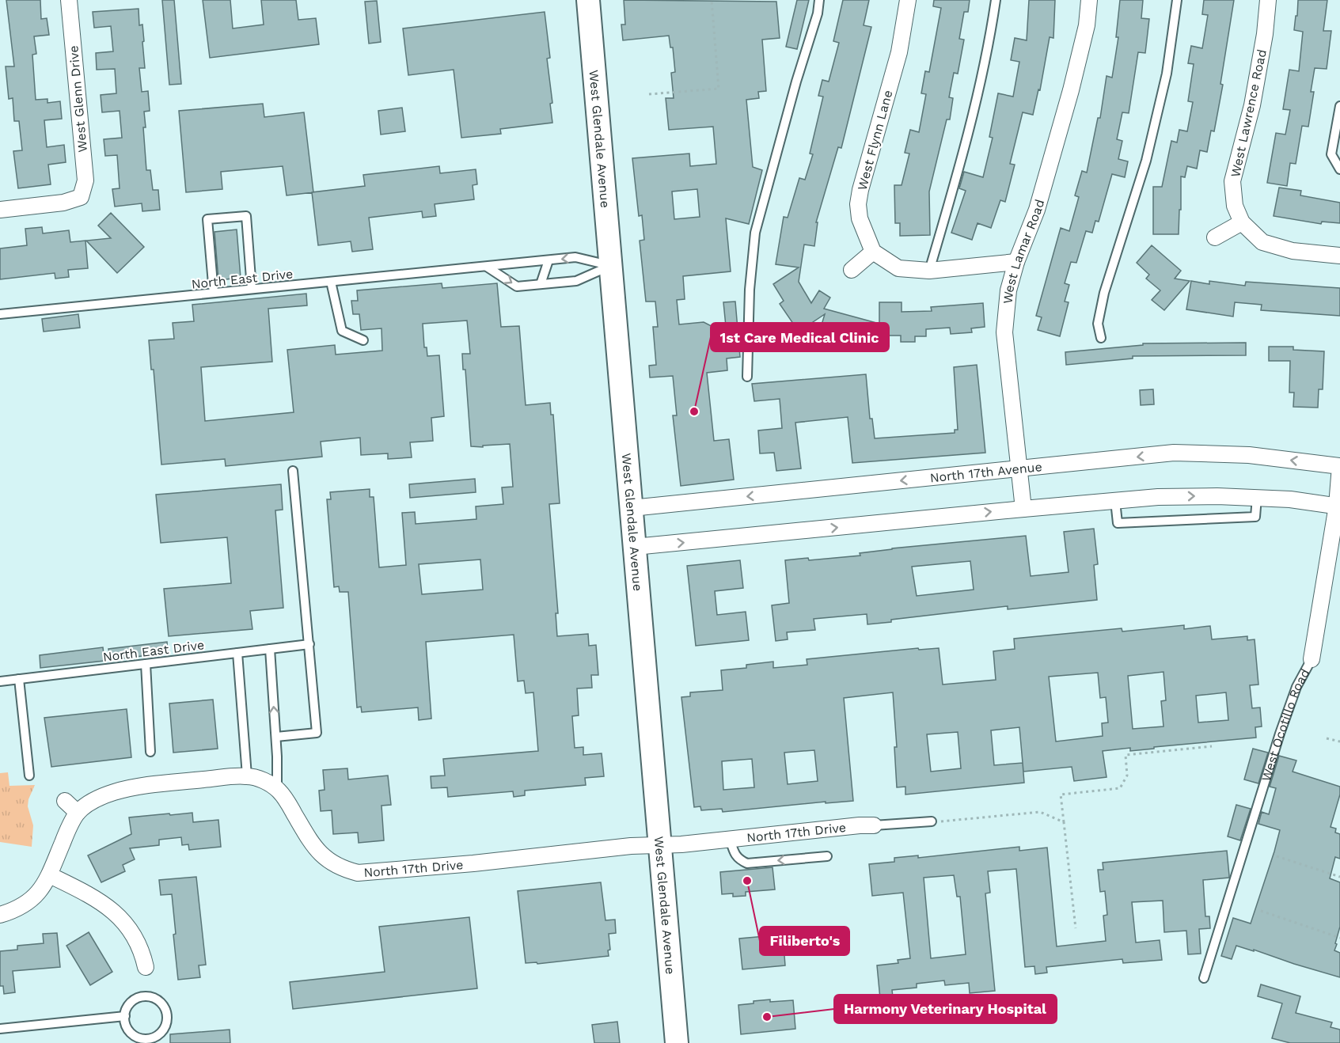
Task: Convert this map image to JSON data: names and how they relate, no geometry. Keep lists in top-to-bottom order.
{
  "streets": {
    "main road": ["West Glendale Avenue"],
    "street": [
      "West Glenn Drive",
      "West Lawrence Road",
      "West Flynn Lane",
      "West Lamar Road",
      "North 17th Avenue",
      "West Ocotillo Road",
      "North 17th Drive"
    ],
    "lane": ["North East Drive"]
  },
  "crossings": [
    ["West Glendale Avenue", "North East Drive"],
    ["West Glendale Avenue", "North 17th Avenue"],
    ["West Glendale Avenue", "North 17th Drive"],
    ["West Lamar Road", "North 17th Avenue"],
    ["North 17th Avenue", "West Ocotillo Road"]
  ],
  "places": ["1st Care Medical Clinic", "Filiberto's", "Harmony Veterinary Hospital"]
}
